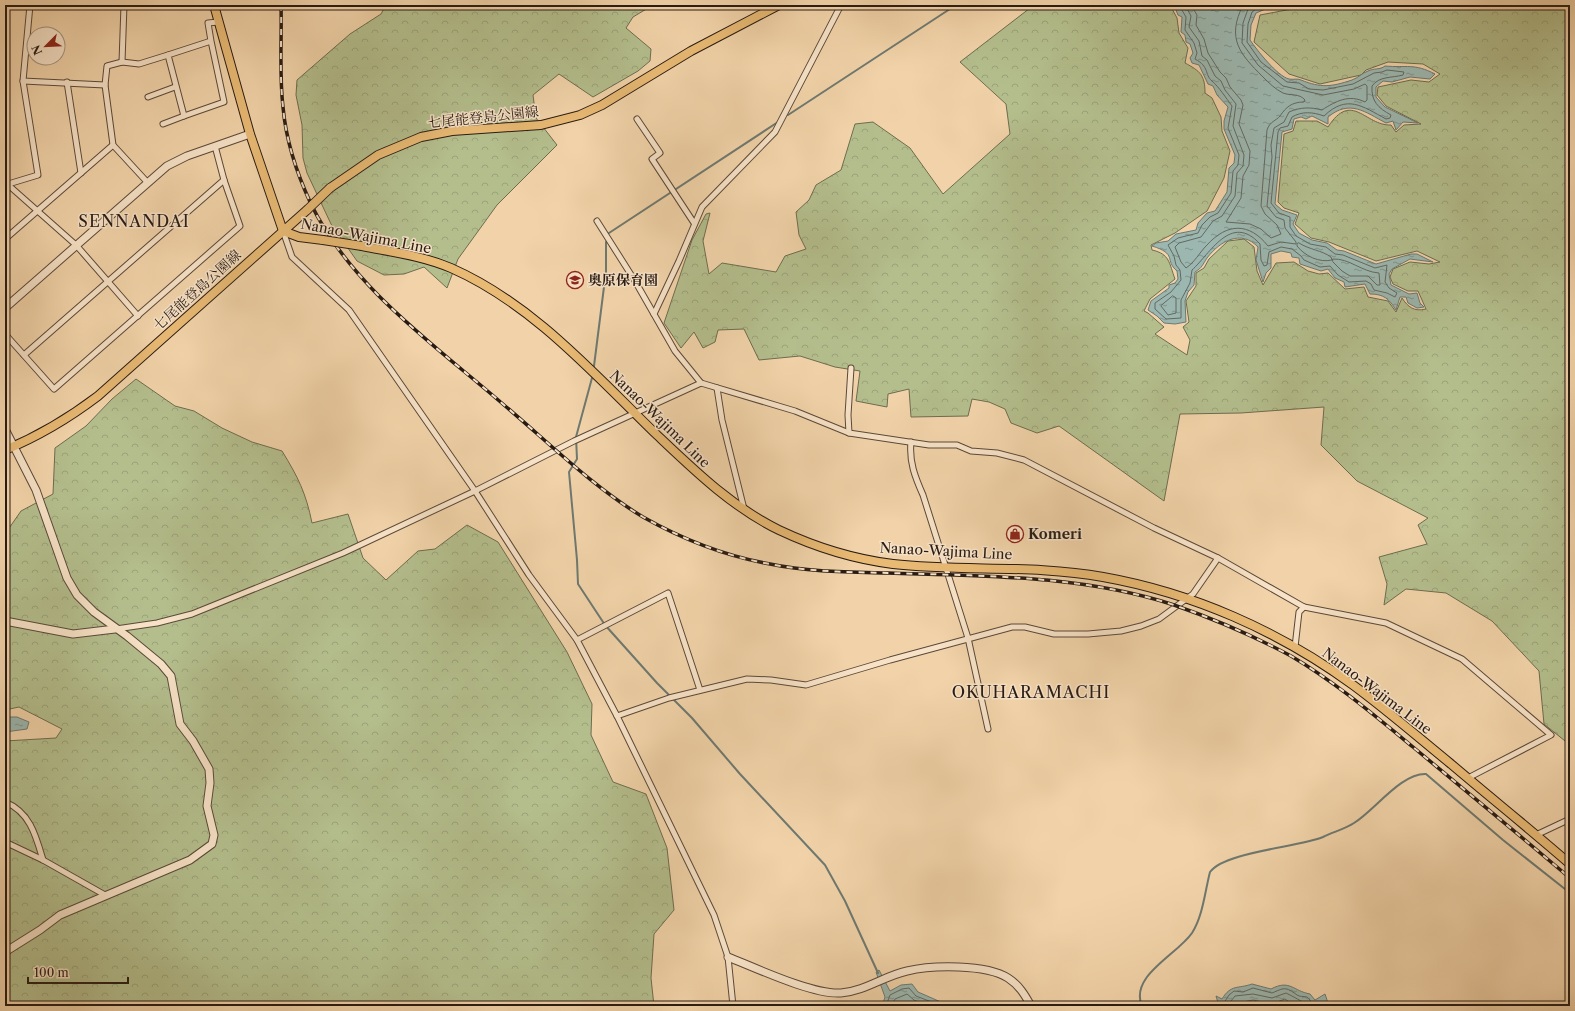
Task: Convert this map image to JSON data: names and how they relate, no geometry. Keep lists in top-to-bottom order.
{
  "streets": {
    "main road": ["七尾能登島公園線", "Nanao-Wajima Line"]
  },
  "crossings": [
    ["七尾能登島公園線", "Nanao-Wajima Line"]
  ],
  "districts": ["SENNANDAI", "OKUHARAMACHI"],
  "places": {
    "school or university": ["奥原保育園"],
    "shop": ["Komeri"]
  },
  "scale_bar": "100 m",
  "north": "bottom left"
}
